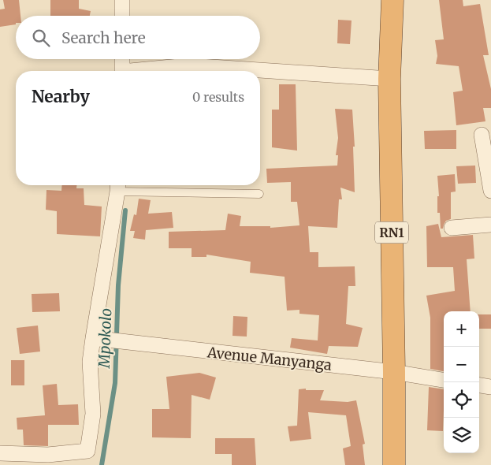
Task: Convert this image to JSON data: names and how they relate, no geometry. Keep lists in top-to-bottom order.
{
  "streets": {
    "highway": ["RN1"],
    "street": ["Avenue Manyanga"]
  },
  "crossings": [
    ["RN1", "Avenue Manyanga"]
  ],
  "water": ["Mpokolo"],
  "page": {
    "search": "Search here",
    "heading": ["Nearby", "0 results"],
    "map_buttons": ["+", "−"]
  }
}
